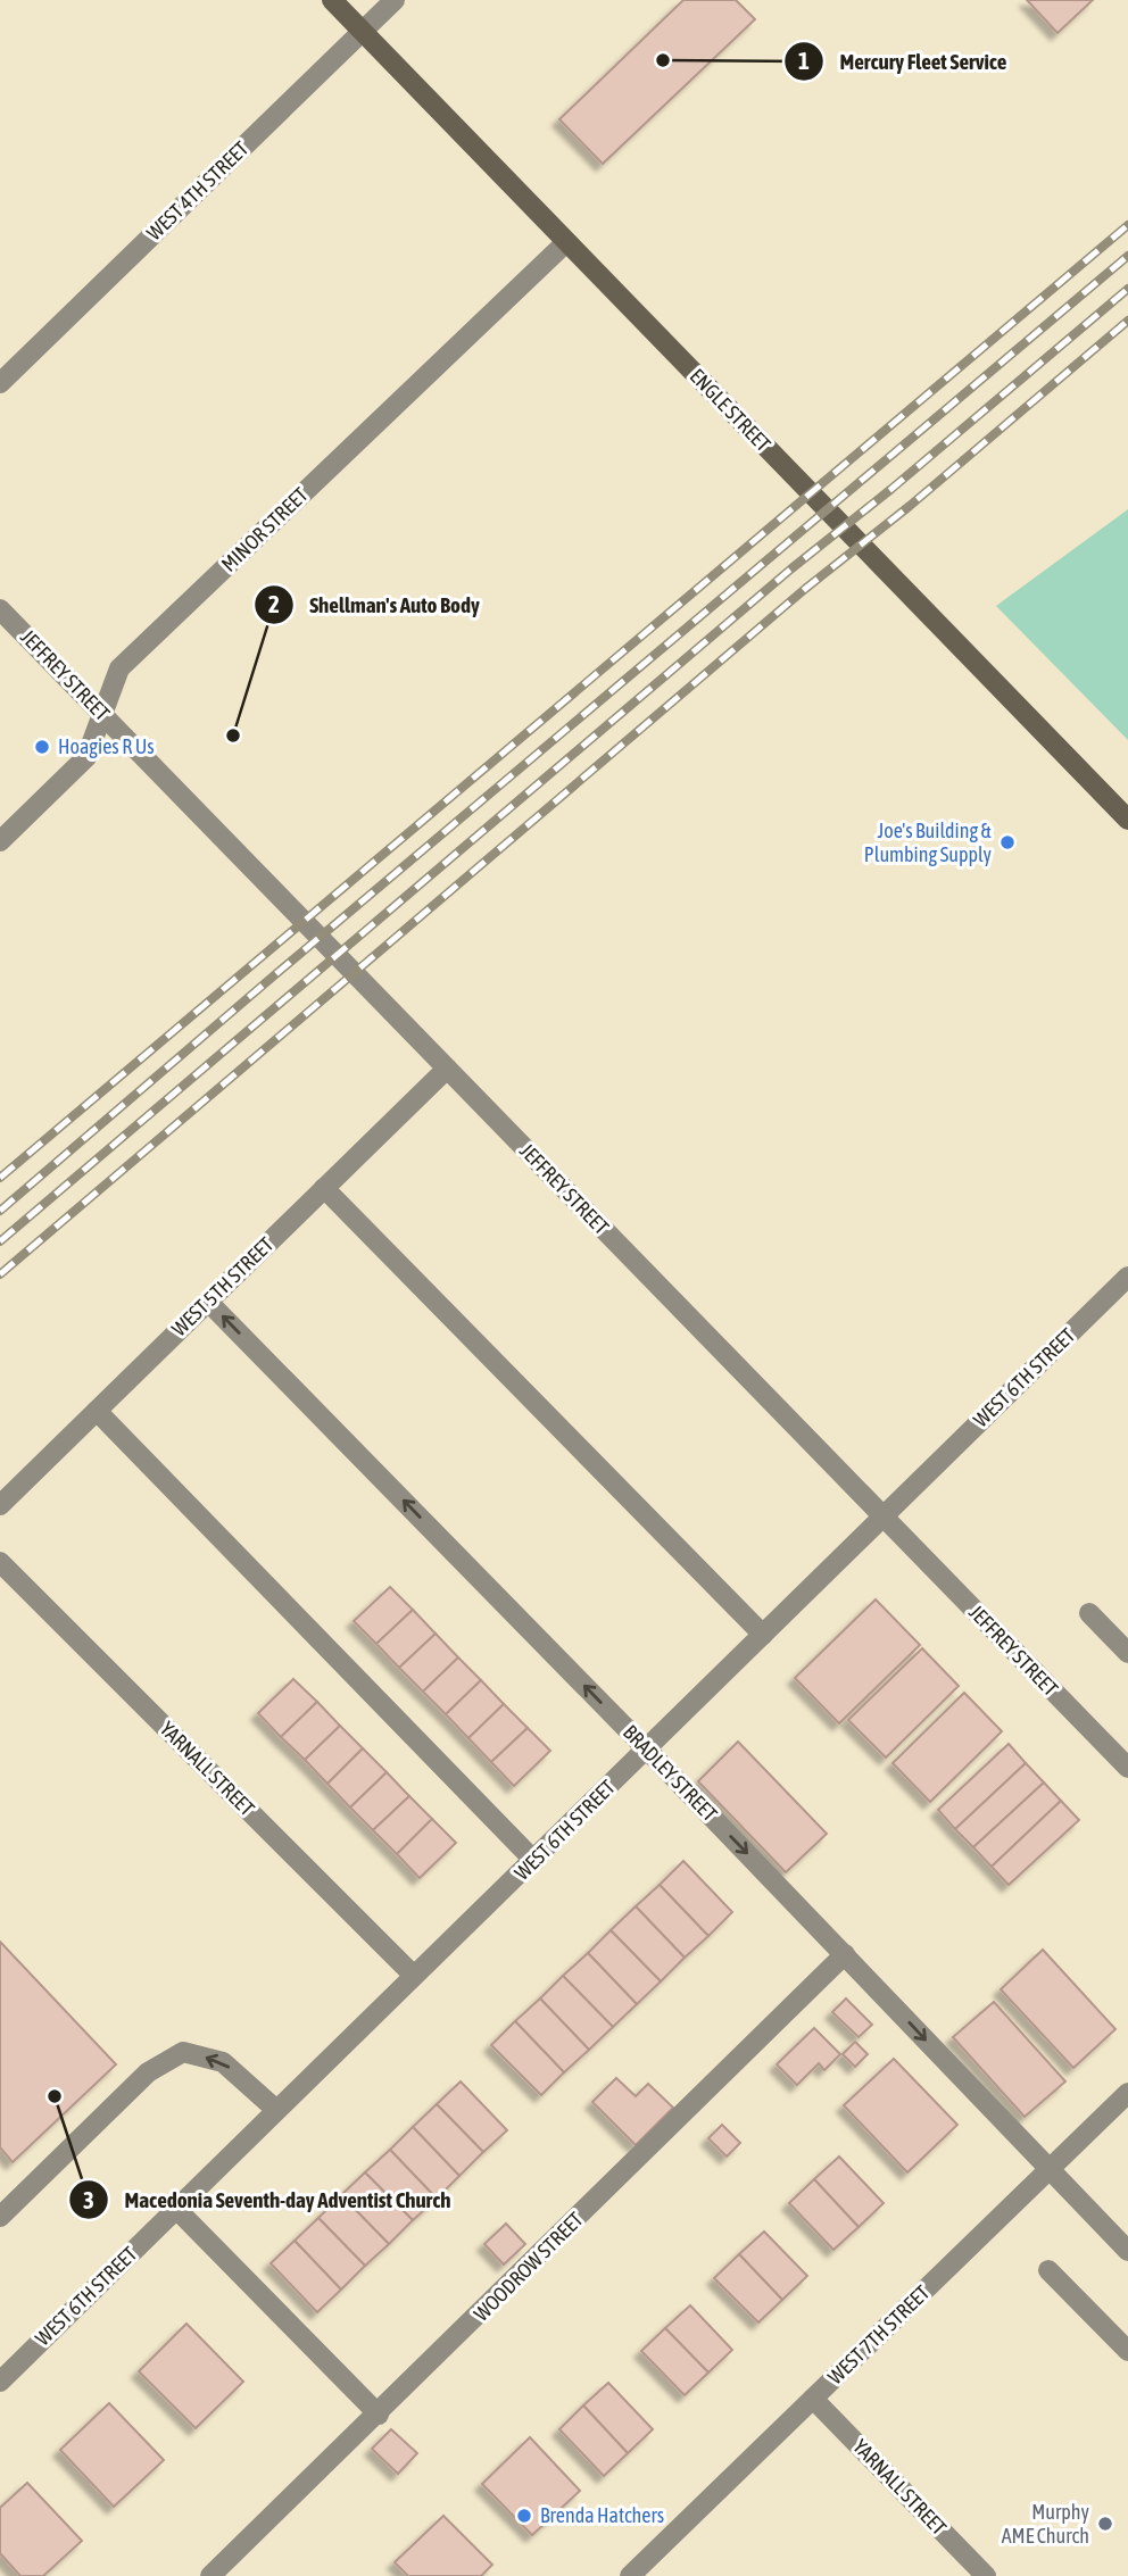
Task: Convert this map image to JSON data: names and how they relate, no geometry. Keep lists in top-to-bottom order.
{
  "streets": {
    "street": [
      "WEST 4TH STREET",
      "ENGLE STREET",
      "MINOR STREET",
      "JEFFREY STREET",
      "WEST 5TH STREET",
      "WEST 6TH STREET",
      "YARNALL STREET",
      "BRADLEY STREET",
      "WOODROW STREET",
      "WEST 7TH STREET"
    ]
  },
  "crossings": [
    ["WEST 4TH STREET", "ENGLE STREET"],
    ["ENGLE STREET", "MINOR STREET"],
    ["MINOR STREET", "JEFFREY STREET"],
    ["JEFFREY STREET", "WEST 5TH STREET"],
    ["JEFFREY STREET", "WEST 6TH STREET"],
    ["WEST 5TH STREET", "BRADLEY STREET"],
    ["WEST 6TH STREET", "YARNALL STREET"],
    ["WEST 6TH STREET", "BRADLEY STREET"],
    ["YARNALL STREET", "WEST 7TH STREET"],
    ["BRADLEY STREET", "WOODROW STREET"],
    ["BRADLEY STREET", "WEST 7TH STREET"]
  ],
  "places": [
    "Mercury Fleet Service",
    "Shellman's Auto Body",
    "Hoagies R Us",
    "Joe's Building & Plumbing Supply",
    "Macedonia Seventh-day Adventist Church",
    "Brenda Hatchers",
    "Murphy AME Church"
  ]
}
